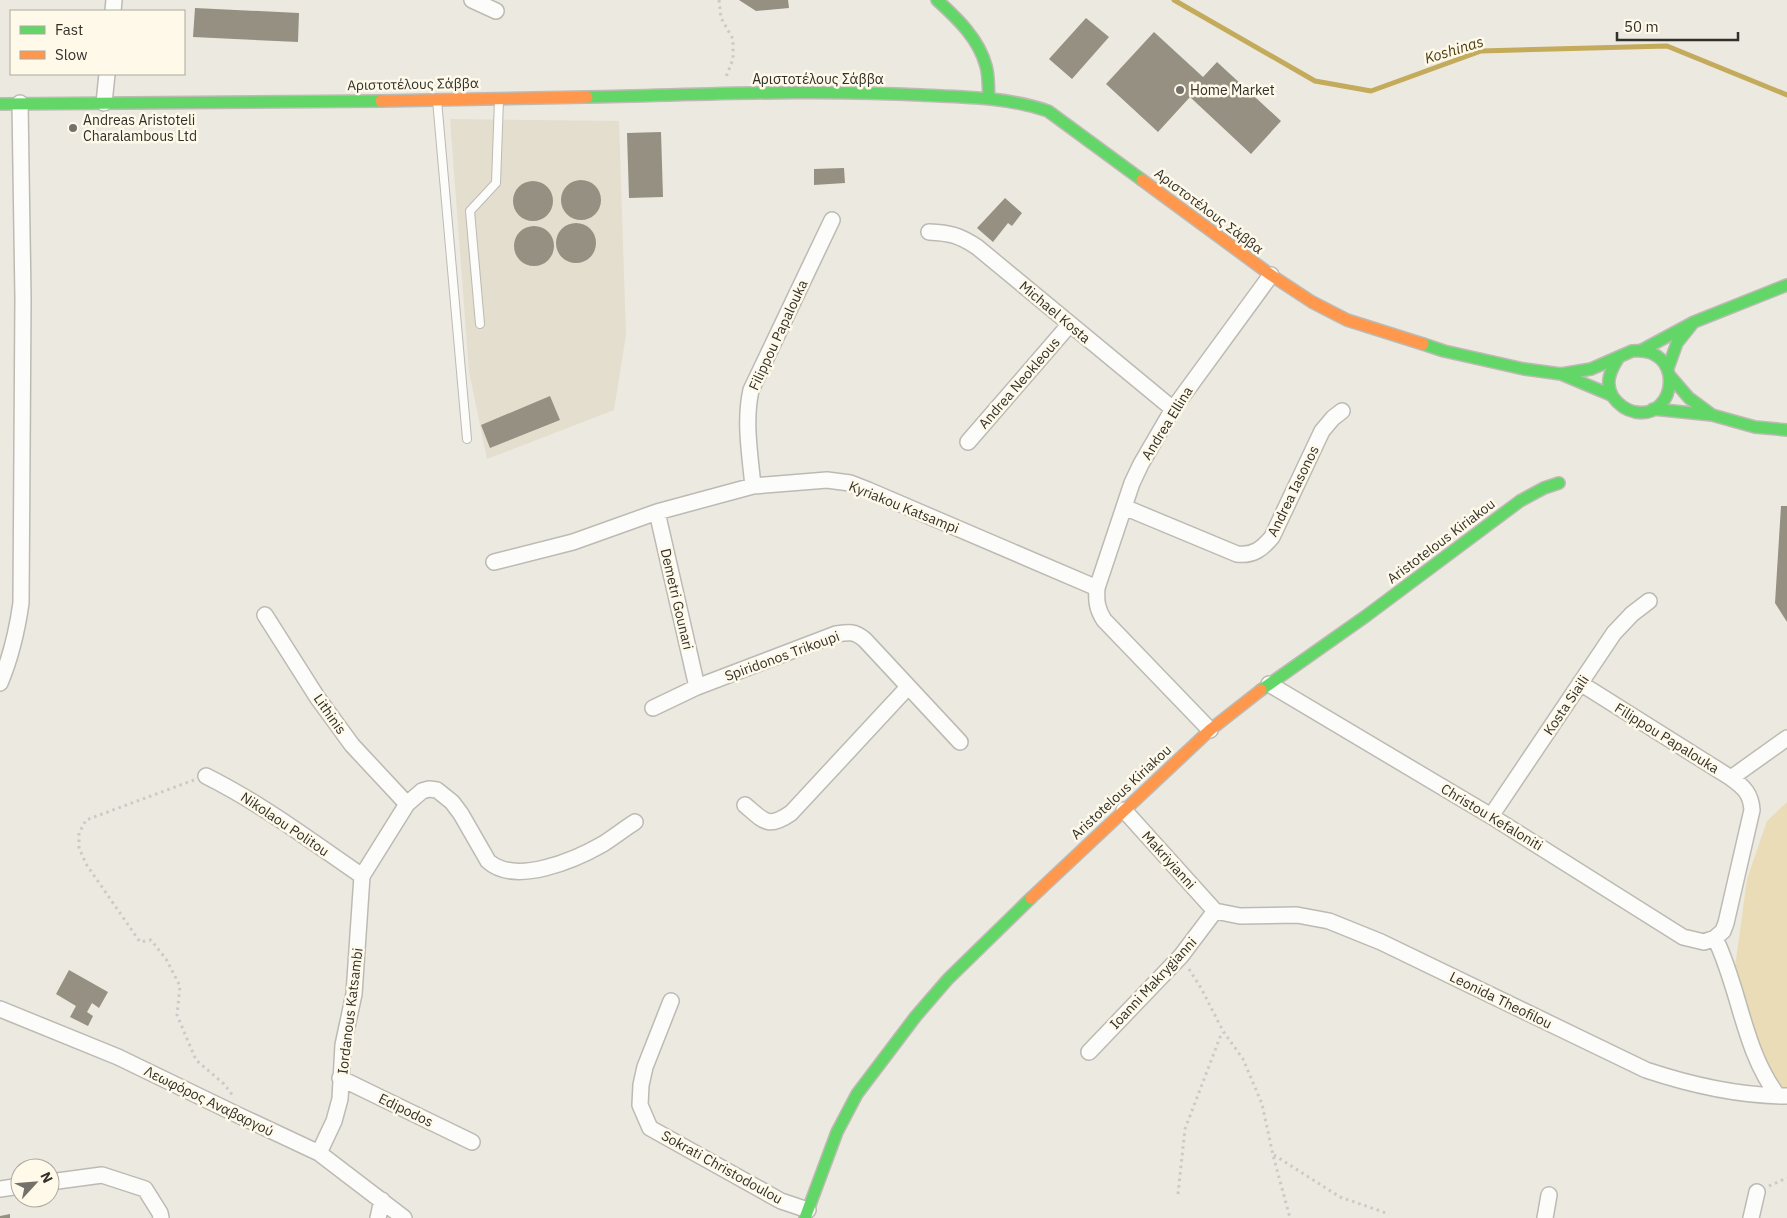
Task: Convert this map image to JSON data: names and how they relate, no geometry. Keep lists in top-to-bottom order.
{
  "streets": {
    "street": [
      "Αριστοτέλους Σάββα",
      "Michael Kosta",
      "Filippou Papalouka",
      "Andrea Neokleous",
      "Andrea Ellina",
      "Andrea Iasonos",
      "Kyriakou Katsampi",
      "Aristotelous Kiriakou",
      "Demetri Gounari",
      "Spiridonos Trikoupi",
      "Kosta Siaili",
      "Lithinis",
      "Christou Kefaloniti",
      "Nikolaou Politou",
      "Makriyianni",
      "Ioanni Makrygianni",
      "Leonida Theofilou",
      "Iordanous Katsambi",
      "Λεωφόρος Αναβαργού",
      "Edipodos",
      "Sokrati Christodoulou"
    ]
  },
  "crossings": [
    ["Αριστοτέλους Σάββα", "Andrea Ellina"],
    ["Michael Kosta", "Andrea Neokleous"],
    ["Michael Kosta", "Andrea Ellina"],
    ["Filippou Papalouka", "Kyriakou Katsampi"],
    ["Filippou Papalouka", "Kosta Siaili"],
    ["Filippou Papalouka", "Christou Kefaloniti"],
    ["Andrea Ellina", "Andrea Iasonos"],
    ["Andrea Ellina", "Kyriakou Katsampi"],
    ["Kyriakou Katsampi", "Demetri Gounari"],
    ["Aristotelous Kiriakou", "Christou Kefaloniti"],
    ["Aristotelous Kiriakou", "Makriyianni"],
    ["Aristotelous Kiriakou", "Sokrati Christodoulou"],
    ["Demetri Gounari", "Spiridonos Trikoupi"],
    ["Kosta Siaili", "Christou Kefaloniti"],
    ["Lithinis", "Iordanous Katsambi"],
    ["Nikolaou Politou", "Iordanous Katsambi"],
    ["Makriyianni", "Ioanni Makrygianni"],
    ["Makriyianni", "Leonida Theofilou"],
    ["Ioanni Makrygianni", "Leonida Theofilou"],
    ["Iordanous Katsambi", "Λεωφόρος Αναβαργού"],
    ["Iordanous Katsambi", "Edipodos"]
  ],
  "water": ["Koshinas"],
  "places": ["Home Market", "Andreas Aristoteli Charalambous Ltd"],
  "legend": ["Fast", "Slow"],
  "scale_bar": "50 m",
  "north": "top right"
}
